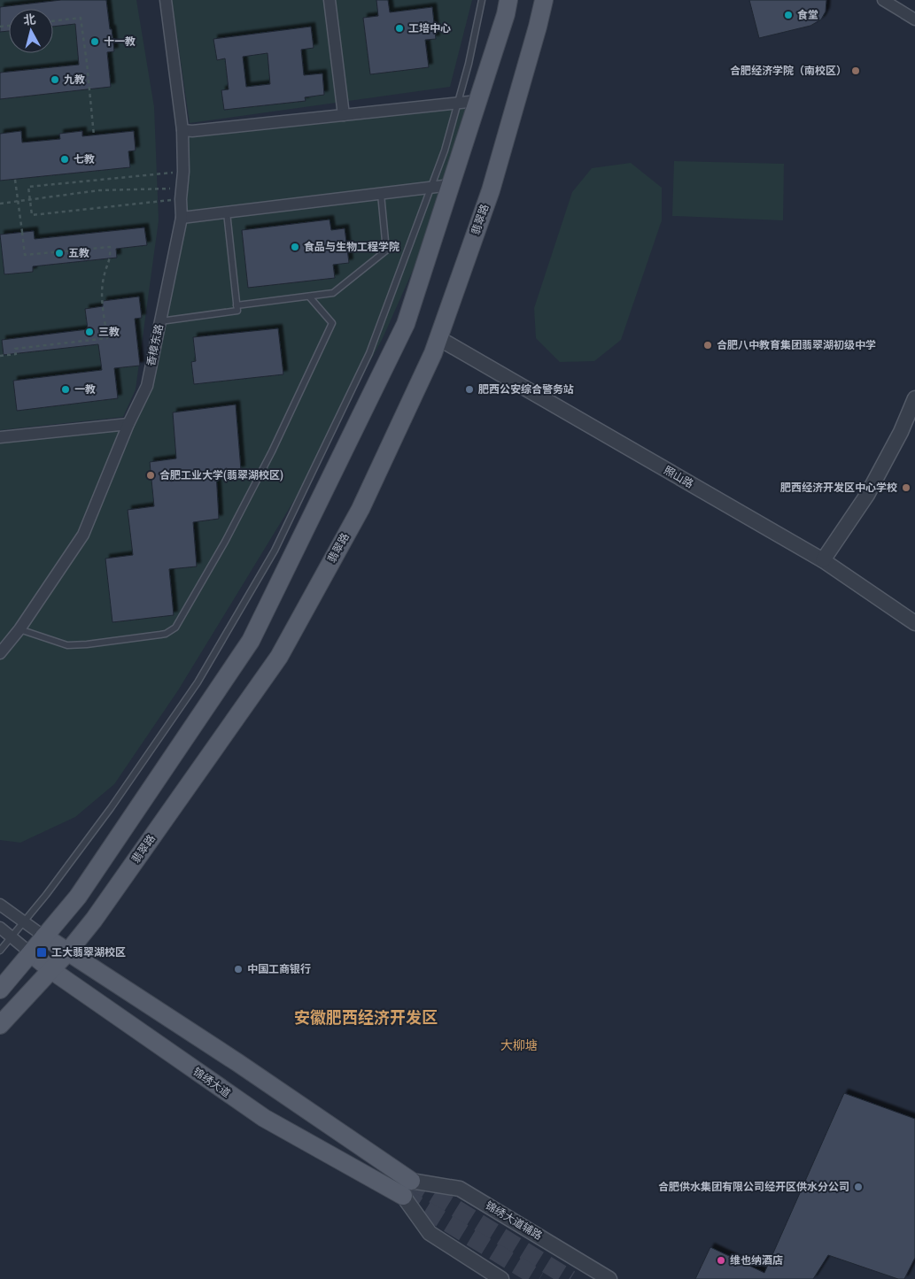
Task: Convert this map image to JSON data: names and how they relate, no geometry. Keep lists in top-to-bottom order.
{
  "streets": {
    "main road": ["翡翠路", "锦绣大道"],
    "street": ["香樟东路", "照山路", "锦绣大道辅路"]
  },
  "crossings": [
    ["翡翠路", "照山路"],
    ["翡翠路", "锦绣大道"]
  ],
  "districts": ["安徽肥西经济开发区", "大柳塘"],
  "places": {
    "other": [
      "食堂",
      "工培中心",
      "十一教",
      "合肥经济学院（南校区）",
      "九教",
      "七教",
      "食品与生物工程学院",
      "五教",
      "三教",
      "合肥八中教育集团翡翠湖初级中学",
      "一教",
      "肥西公安综合警务站",
      "合肥工业大学(翡翠湖校区)",
      "肥西经济开发区中心学校",
      "中国工商银行",
      "合肥供水集团有限公司经开区供水分公司",
      "维也纳酒店"
    ],
    "transit": ["工大翡翠湖校区"]
  },
  "north": "top"
}
